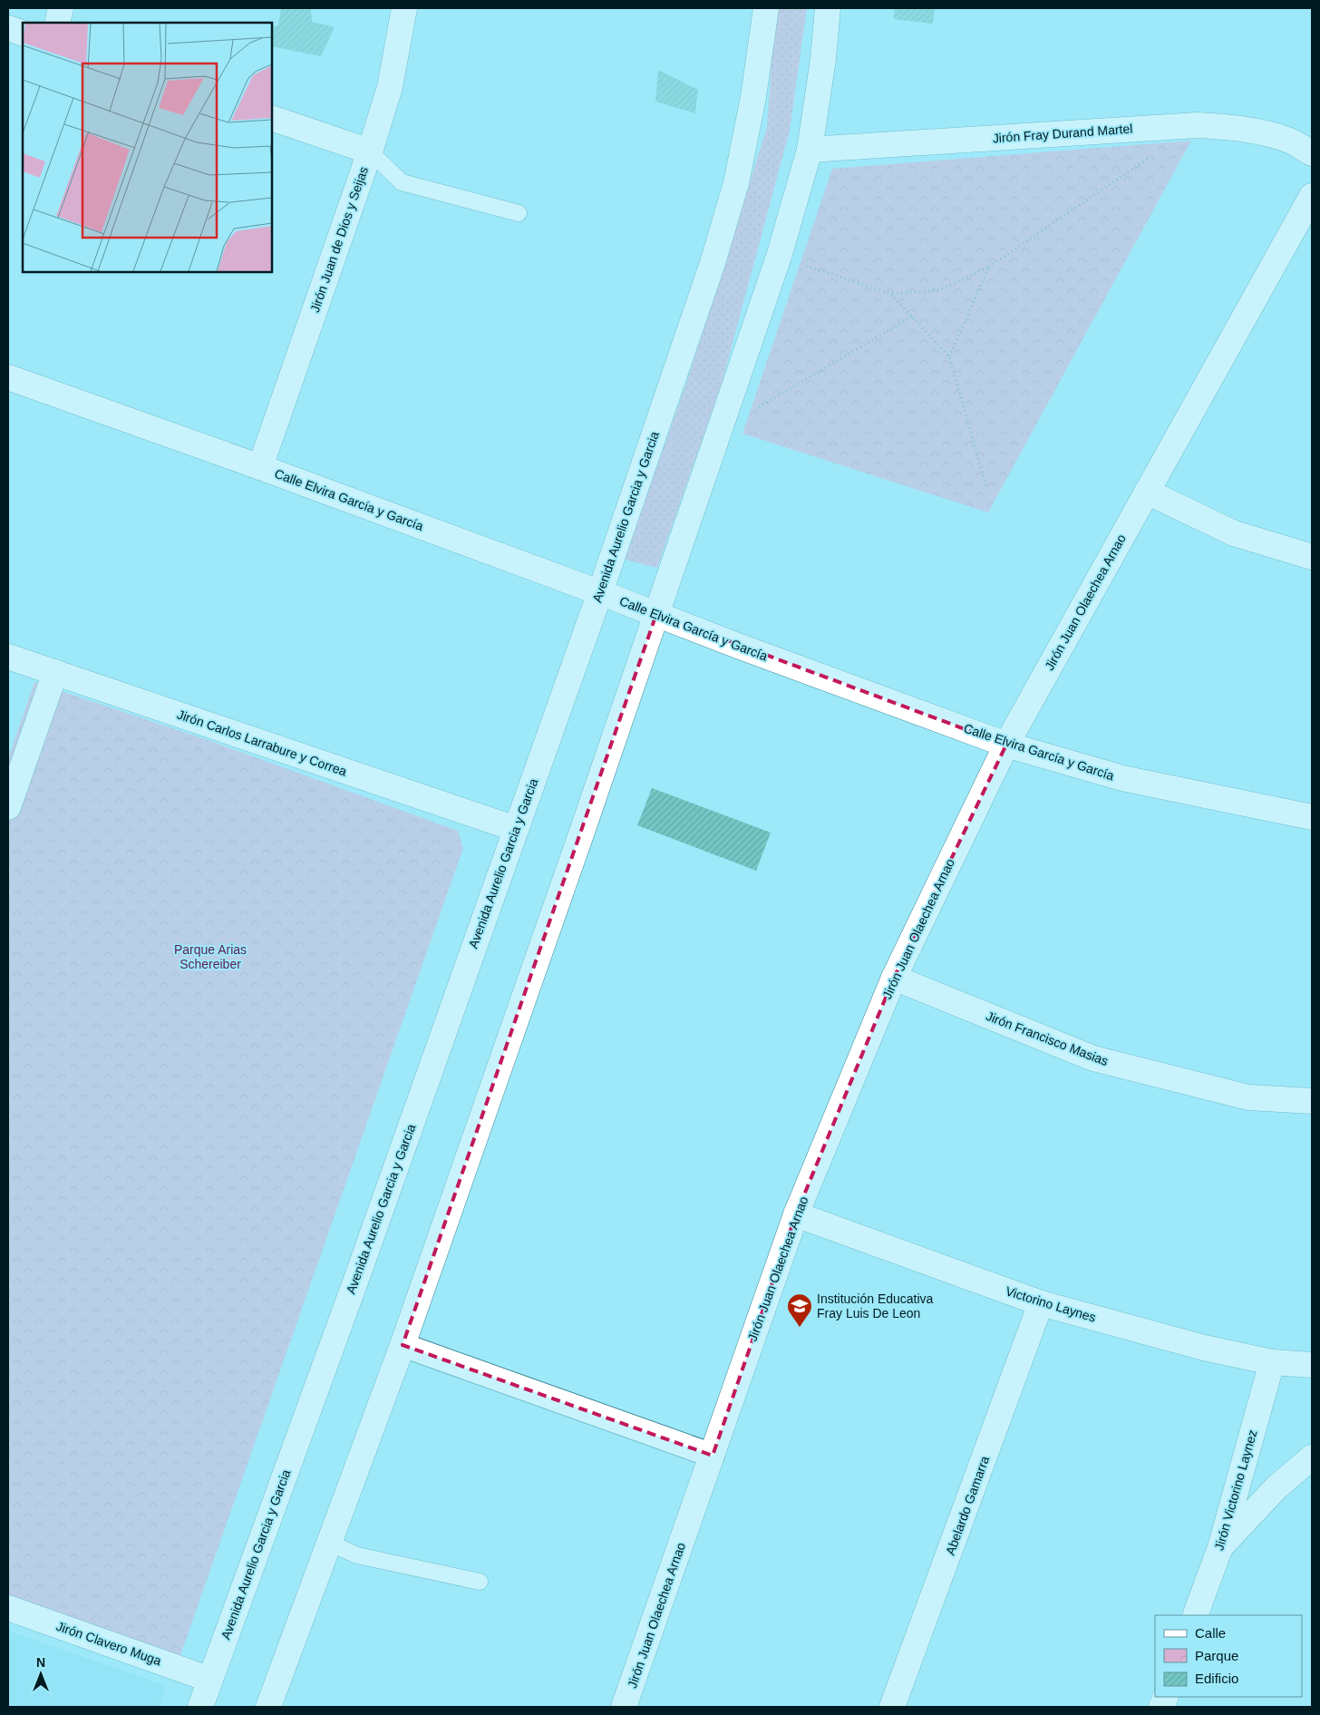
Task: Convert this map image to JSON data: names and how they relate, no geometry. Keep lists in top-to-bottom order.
{
  "streets": {
    "street": [
      "Jirón Fray Durand Martel",
      "Jirón Juan de Dios y Seijas",
      "Calle Elvira García y García",
      "Avenida Aurelio Garcia y Garcia",
      "Jirón Juan Olaechea Arnao",
      "Jirón Carlos Larrabure y Correa",
      "Jirón Francisco Masias",
      "Victorino Laynes",
      "Jirón Victorino Laynez",
      "Abelardo Gamarra",
      "Jirón Clavero Muga"
    ]
  },
  "crossings": [
    ["Jirón Juan de Dios y Seijas", "Calle Elvira García y García"],
    ["Calle Elvira García y García", "Avenida Aurelio Garcia y Garcia"],
    ["Calle Elvira García y García", "Jirón Juan Olaechea Arnao"],
    ["Avenida Aurelio Garcia y Garcia", "Jirón Carlos Larrabure y Correa"],
    ["Avenida Aurelio Garcia y Garcia", "Jirón Clavero Muga"],
    ["Jirón Juan Olaechea Arnao", "Jirón Francisco Masias"],
    ["Jirón Juan Olaechea Arnao", "Victorino Laynes"],
    ["Victorino Laynes", "Jirón Victorino Laynez"],
    ["Victorino Laynes", "Abelardo Gamarra"]
  ],
  "parks": ["Parque Arias Schereiber"],
  "places": {
    "school or university": ["Institución Educativa Fray Luis De Leon"]
  },
  "legend": ["Calle", "Parque", "Edificio"],
  "north": "top"
}
